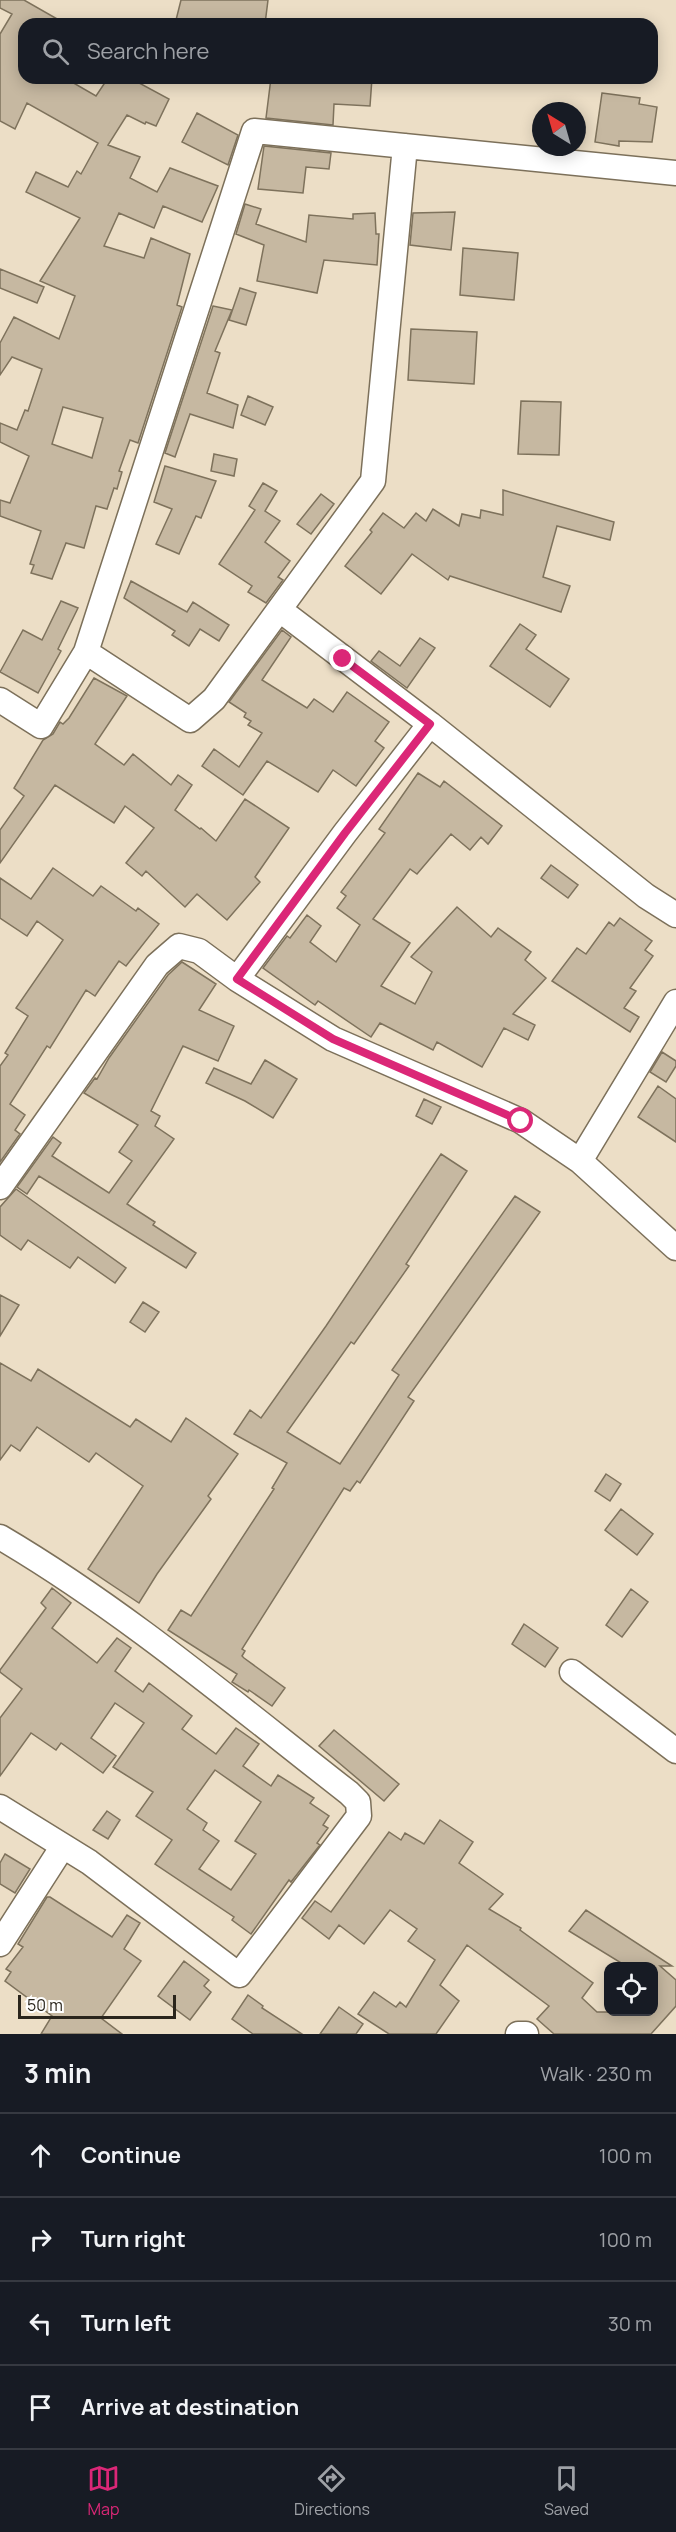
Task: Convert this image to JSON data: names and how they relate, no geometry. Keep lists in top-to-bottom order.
{
  "scale_bar": "50 m",
  "north": "top left",
  "page": {
    "search": "Search here",
    "scale": "50 m",
    "heading": ["3 min", "Walk · 230 m"],
    "list": [
      ["Continue", "100 m"],
      ["Turn right", "100 m"],
      ["Turn left", "30 m"],
      "Arrive at destination"
    ],
    "nav": ["Map", "Directions", "Saved"]
  }
}
